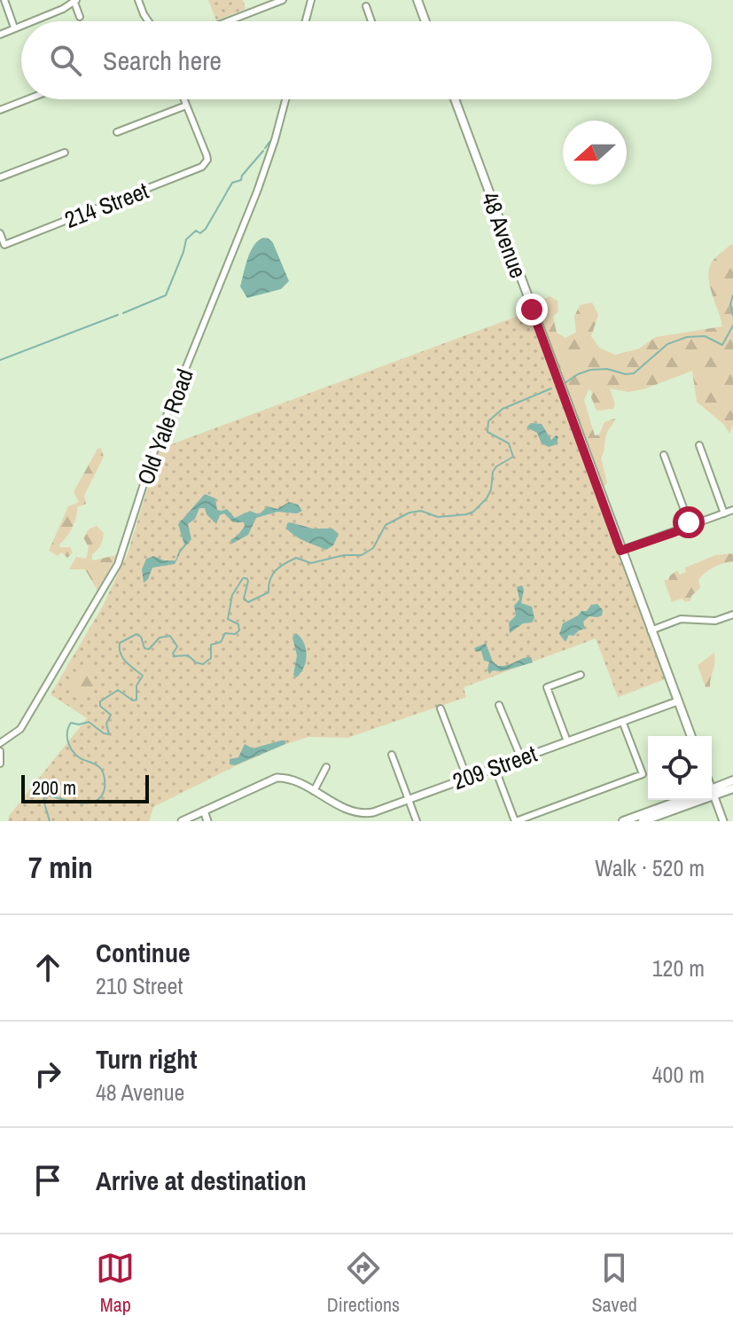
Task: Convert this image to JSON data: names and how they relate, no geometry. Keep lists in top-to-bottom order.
{
  "streets": {
    "main road": ["48 Avenue"],
    "street": ["214 Street", "Old Yale Road", "209 Street"]
  },
  "crossings": [
    ["48 Avenue", "209 Street"]
  ],
  "scale_bar": "200 m",
  "north": "left",
  "page": {
    "search": "Search here",
    "scale": "200 m",
    "heading": ["7 min", "Walk · 520 m"],
    "list": [
      ["Continue", "210 Street", "120 m"],
      ["Turn right", "48 Avenue", "400 m"],
      "Arrive at destination"
    ],
    "nav": ["Map", "Directions", "Saved"]
  }
}
